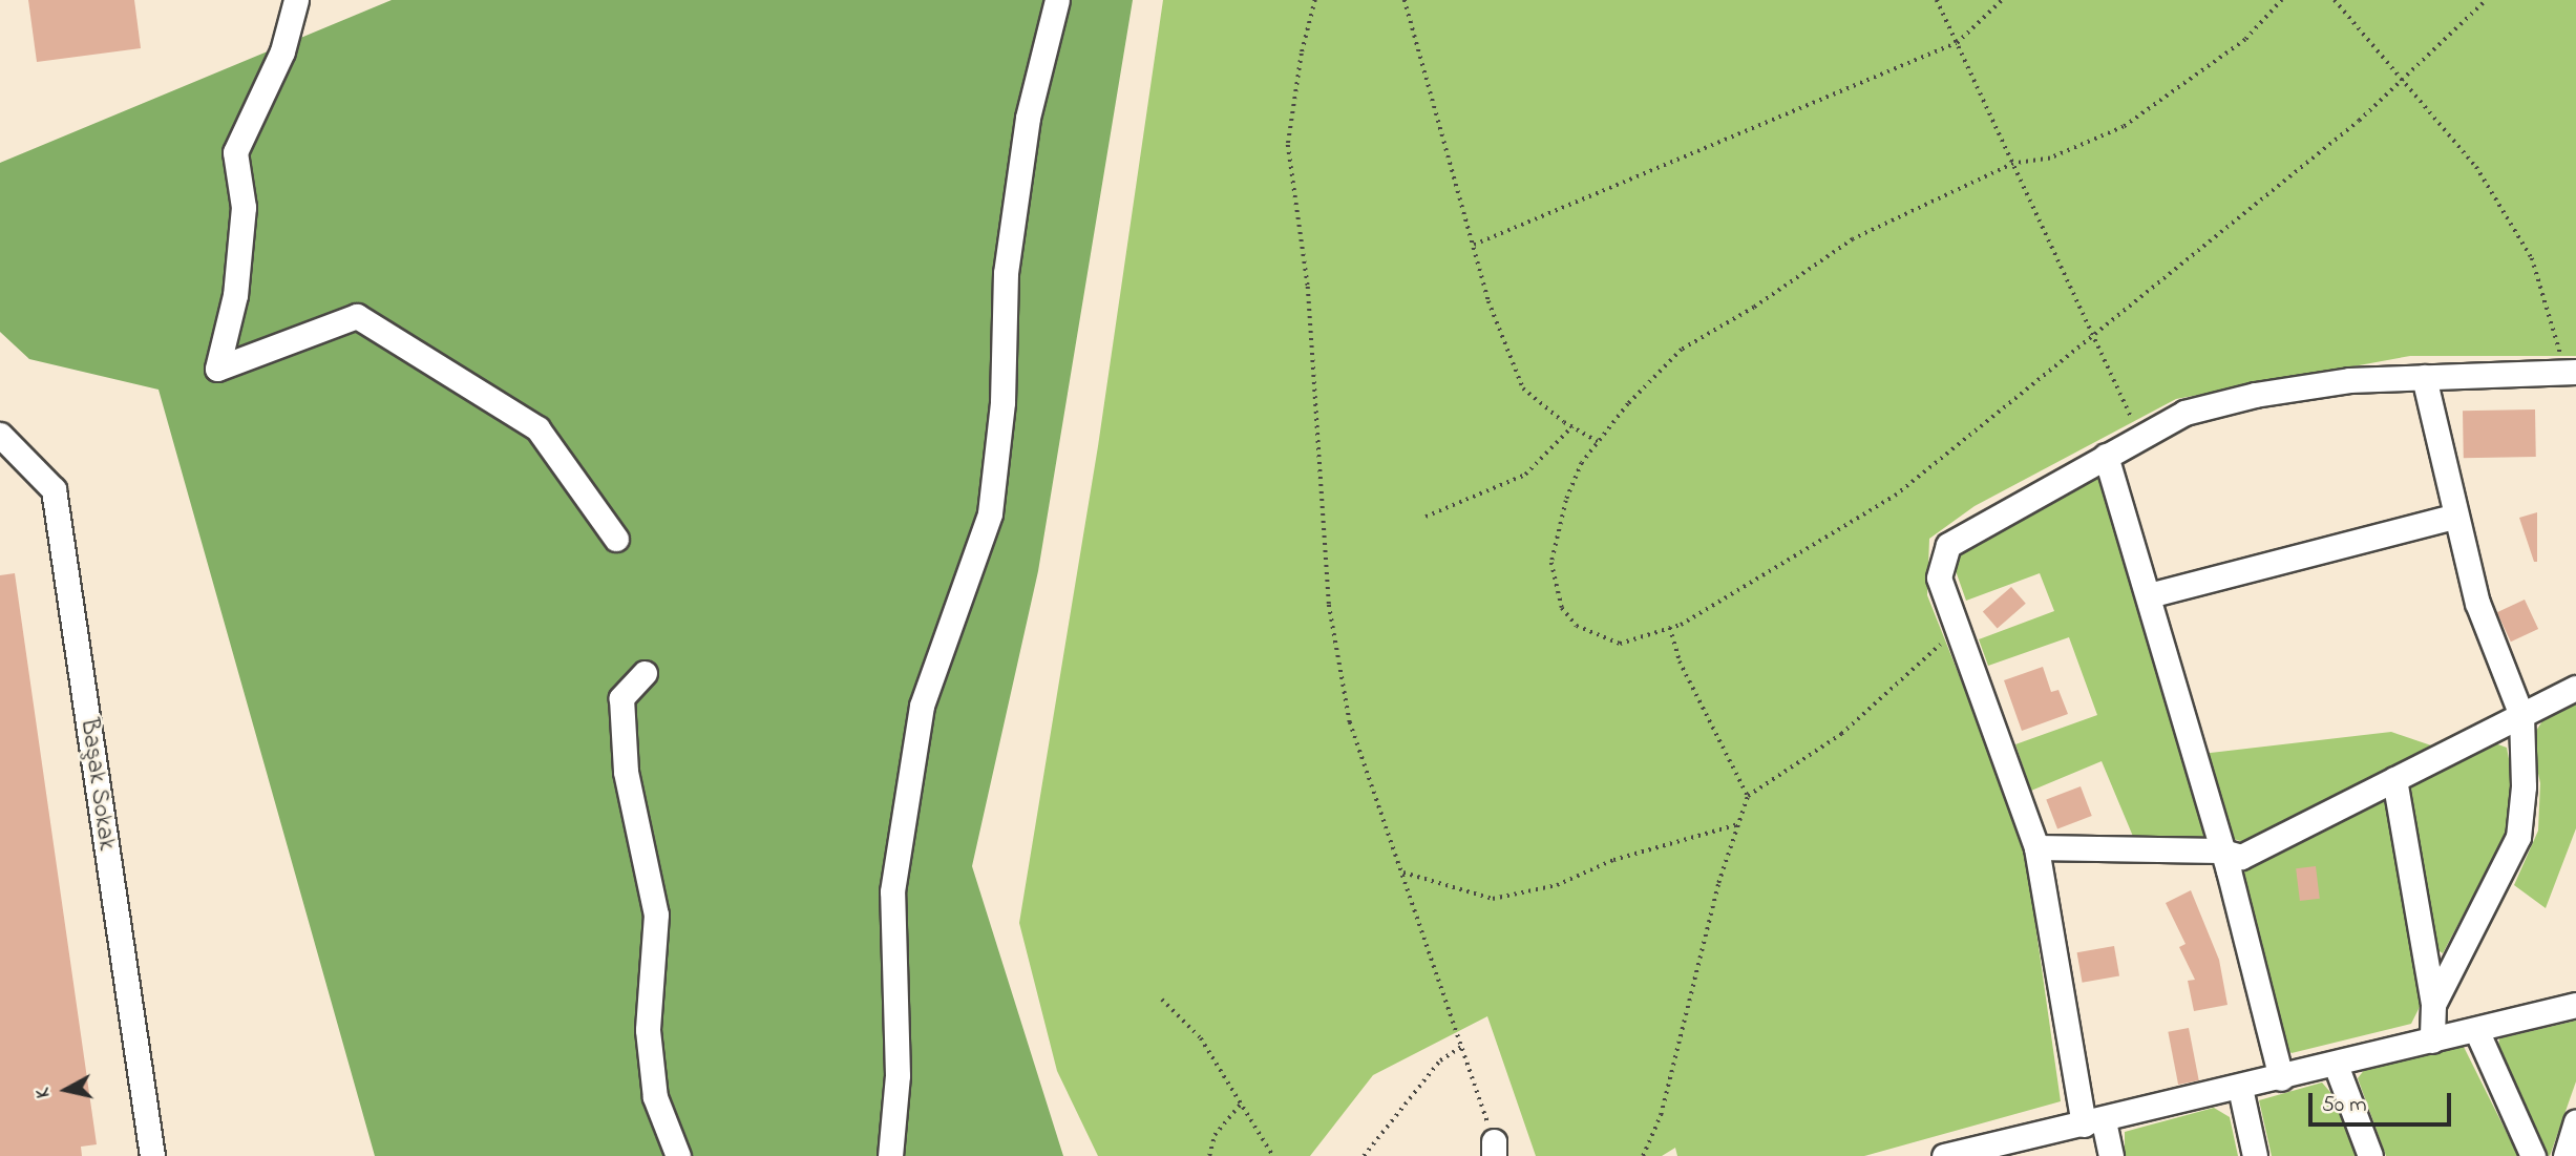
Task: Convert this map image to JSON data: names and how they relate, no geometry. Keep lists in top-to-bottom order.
{
  "streets": {
    "street": ["Başak Sokak"]
  },
  "scale_bar": "50 m",
  "north": "left"
}
